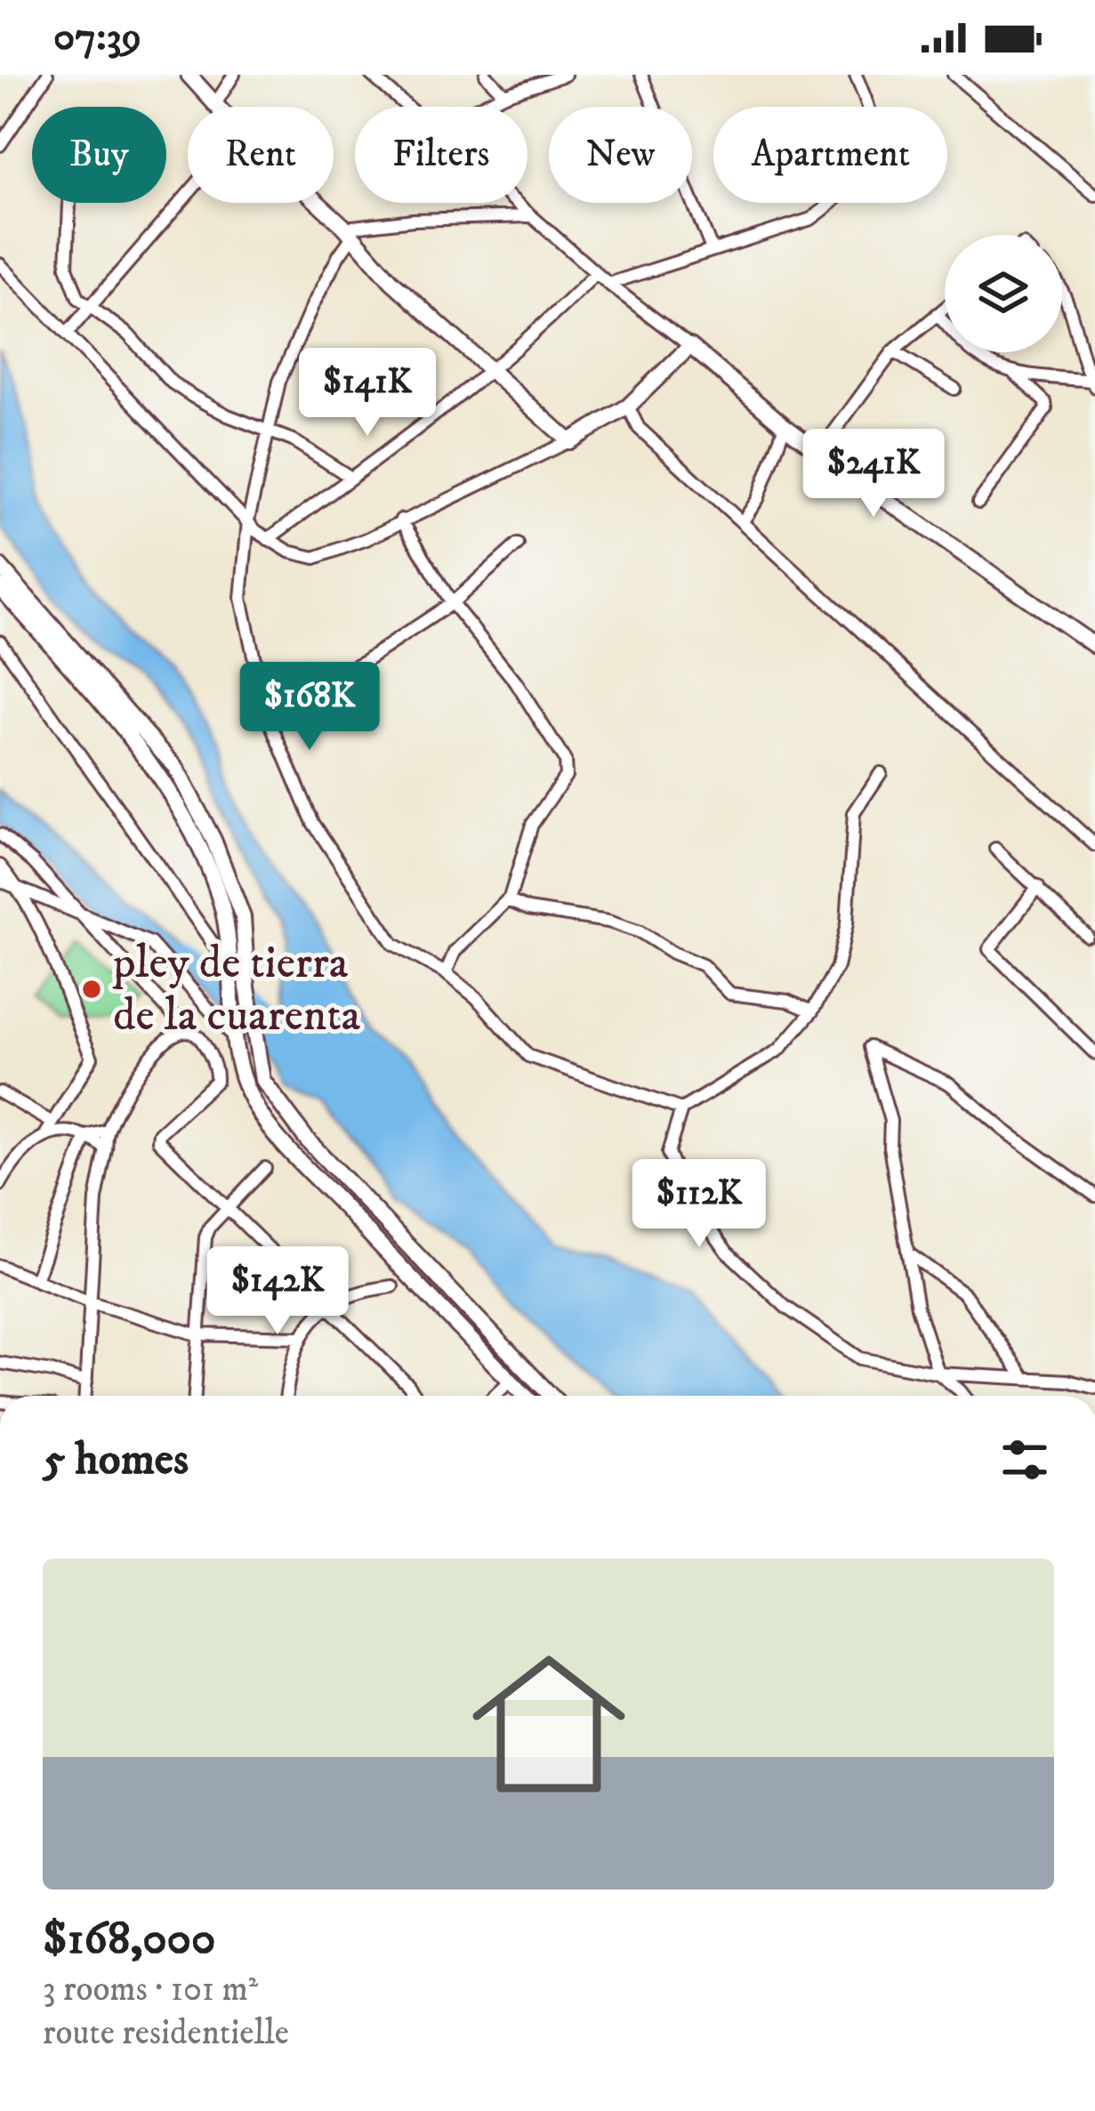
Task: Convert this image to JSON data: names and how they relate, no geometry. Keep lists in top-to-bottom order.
{
  "places": ["pley de tierra de la cuarenta"],
  "page": {
    "status": "07:39",
    "chip": [
      "Buy",
      "Rent",
      "Filters",
      "New",
      "Apartment"
    ],
    "price": [
      "$141K",
      "$241K",
      "$168K",
      "$112K",
      "$142K"
    ],
    "heading": "5 homes",
    "list": [
      {
        "name": "$168,000",
        "note": "3 rooms · 101 m² · route residentielle"
      }
    ]
  }
}
